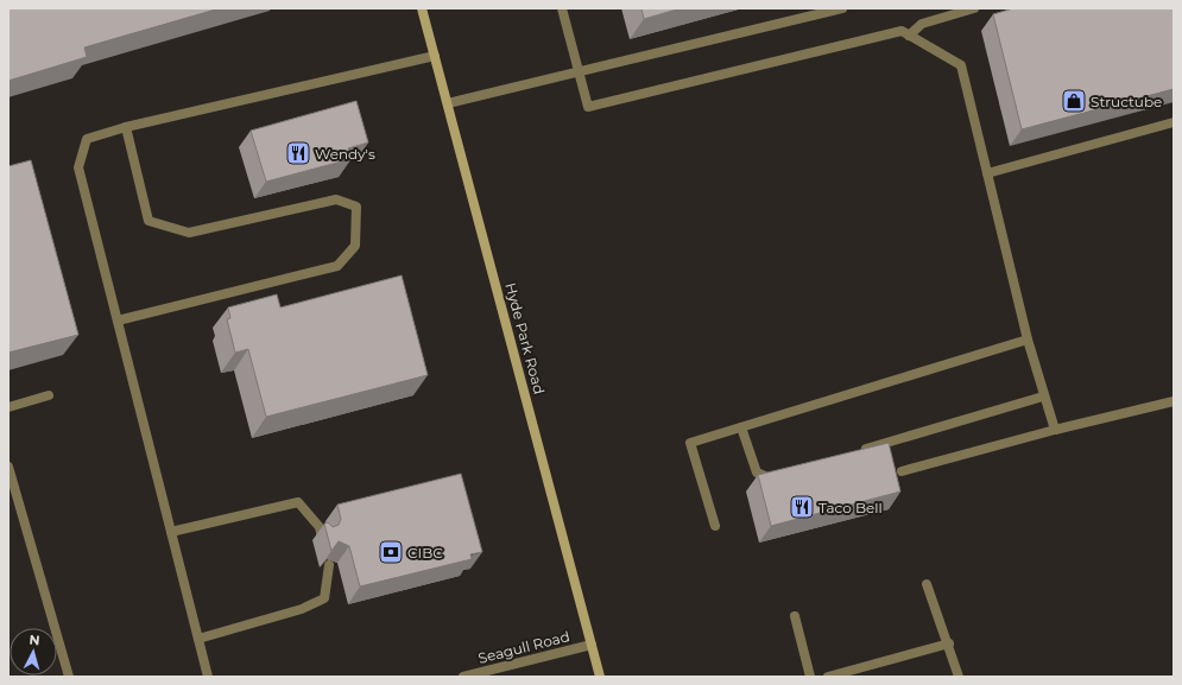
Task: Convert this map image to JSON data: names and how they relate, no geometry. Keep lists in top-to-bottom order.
{
  "streets": {
    "main road": ["Hyde Park Road"],
    "street": ["Seagull Road"]
  },
  "crossings": [
    ["Hyde Park Road", "Seagull Road"]
  ],
  "places": {
    "shop": ["Structube"],
    "restaurant": ["Wendy's", "Taco Bell"],
    "bank": ["CIBC"]
  },
  "north": "top"
}
